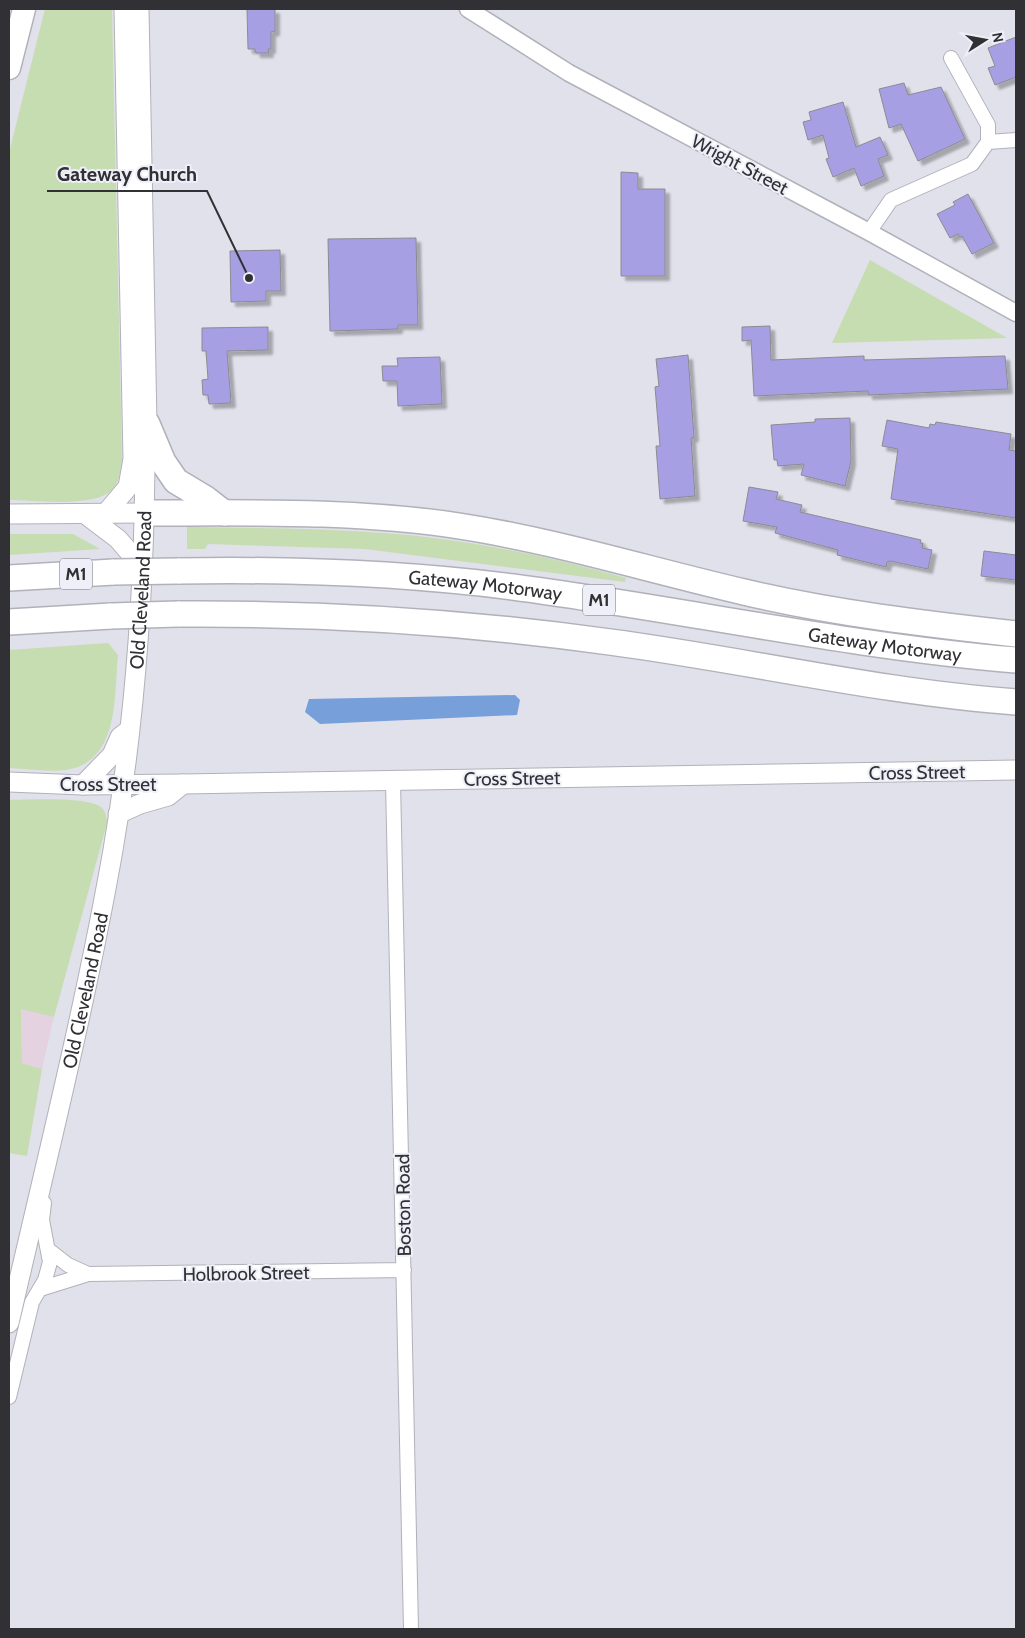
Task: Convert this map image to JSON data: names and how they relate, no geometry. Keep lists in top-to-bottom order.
{
  "streets": {
    "highway": ["M1", "Gateway Motorway"],
    "main road": ["Old Cleveland Road", "Cross Street"],
    "street": ["Wright Street", "Boston Road", "Holbrook Street"]
  },
  "crossings": [
    ["Old Cleveland Road", "Cross Street"],
    ["Old Cleveland Road", "Holbrook Street"],
    ["Cross Street", "Boston Road"],
    ["Boston Road", "Holbrook Street"]
  ],
  "places": ["Gateway Church"],
  "north": "right"
}
